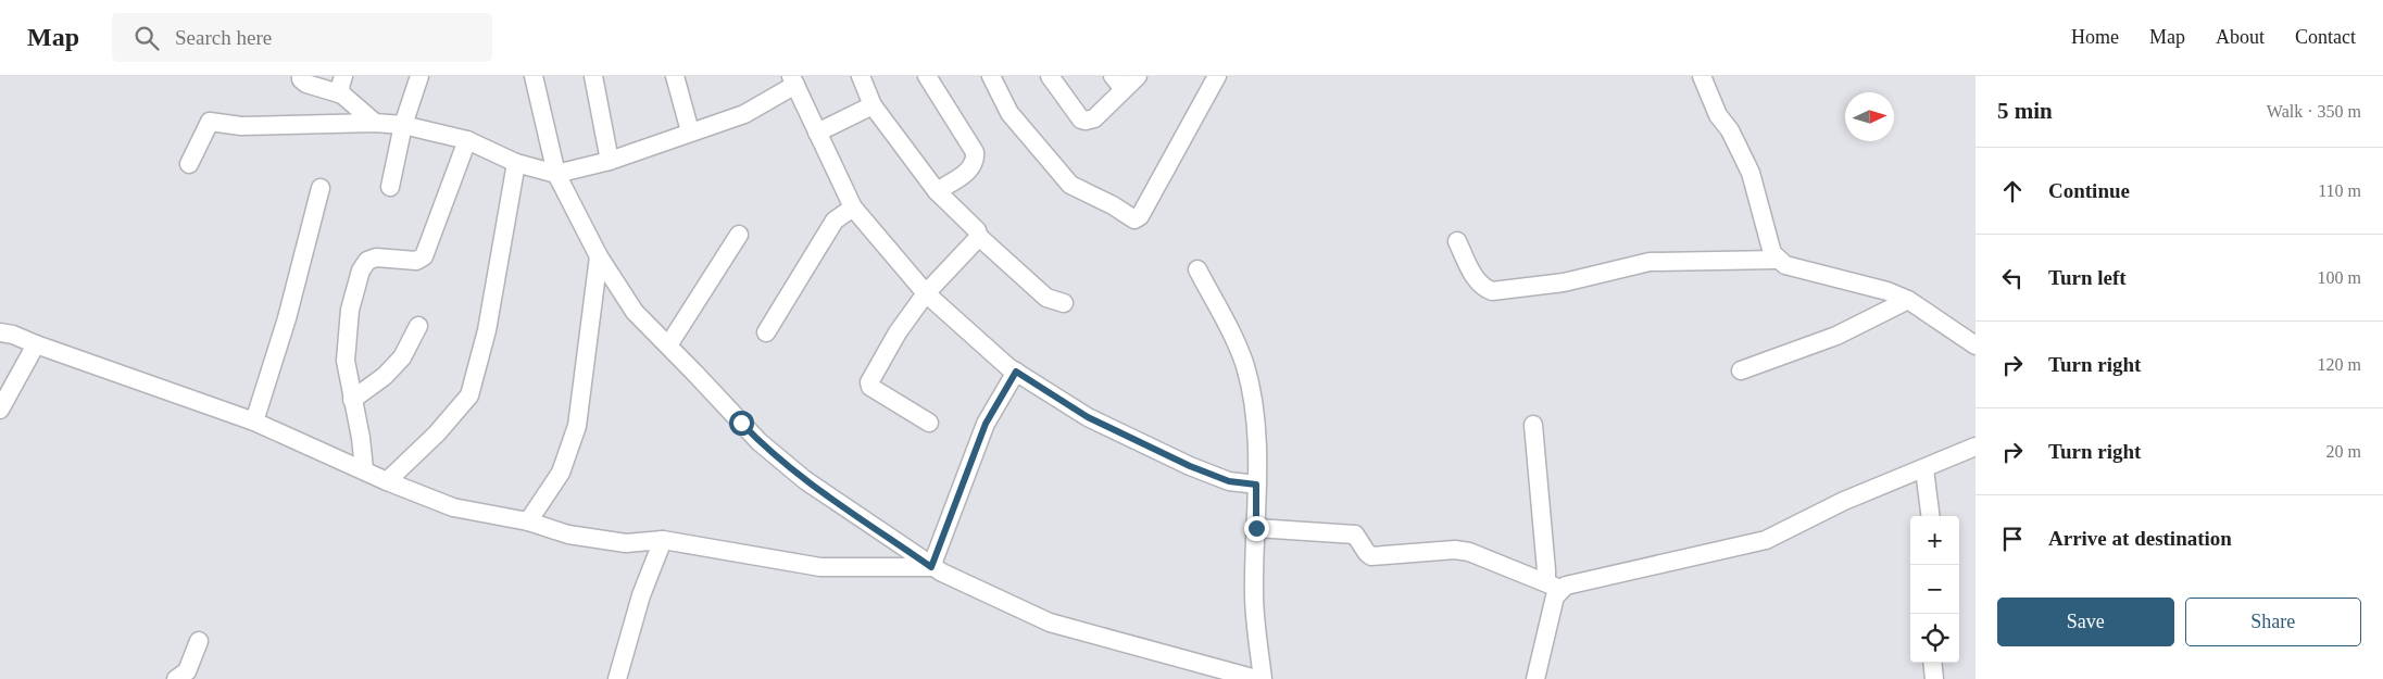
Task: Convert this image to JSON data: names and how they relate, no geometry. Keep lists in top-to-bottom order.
{
  "north": "right",
  "page": {
    "header": "Map",
    "search": "Search here",
    "nav": [
      "Home",
      "Map",
      "About",
      "Contact"
    ],
    "heading": ["5 min", "Walk · 350 m"],
    "list": [
      ["Continue", "110 m"],
      ["Turn left", "100 m"],
      ["Turn right", "120 m"],
      ["Turn right", "20 m"],
      "Arrive at destination"
    ],
    "map_buttons": ["+", "−"],
    "buttons": ["Save", "Share"]
  }
}
